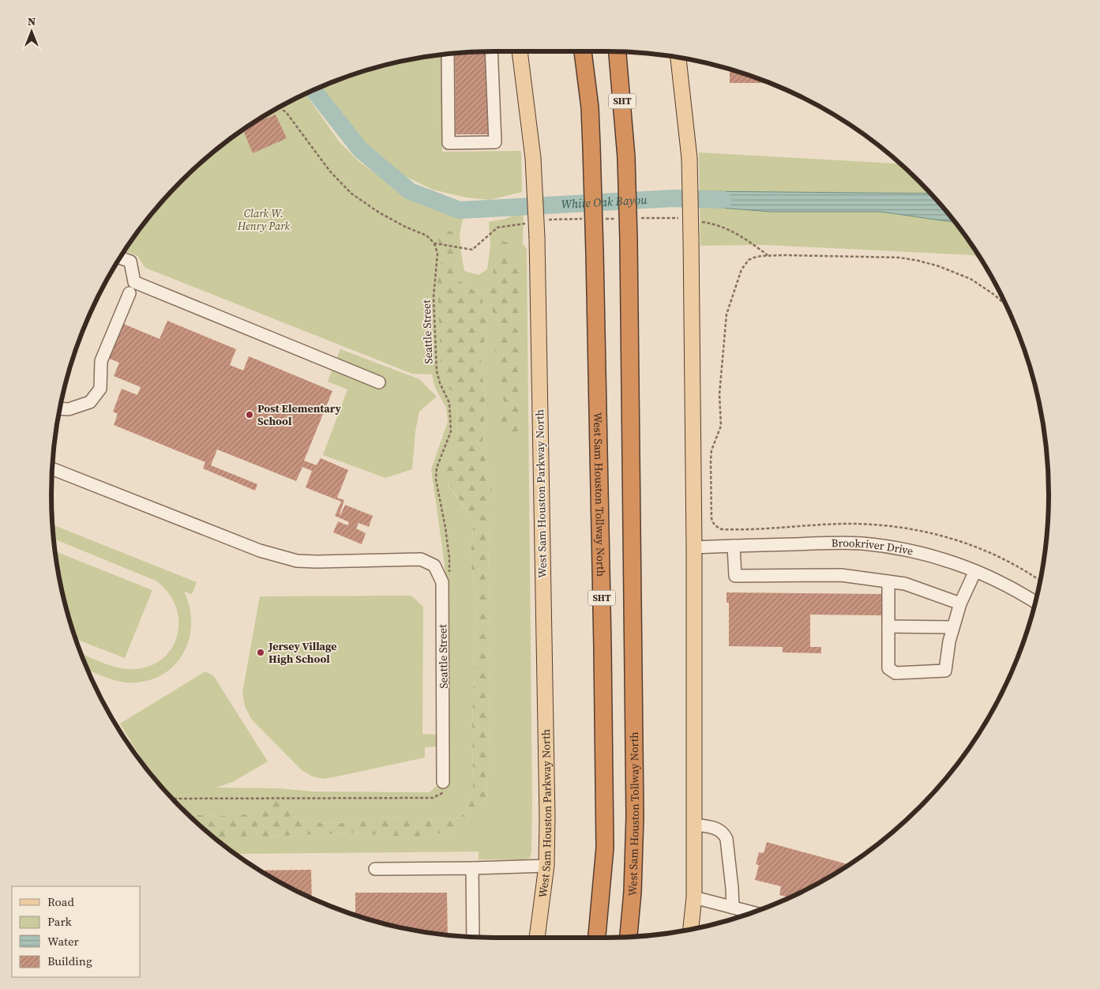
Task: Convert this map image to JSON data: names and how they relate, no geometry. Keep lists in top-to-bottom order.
{
  "streets": {
    "highway": ["SHT", "West Sam Houston Tollway North"],
    "main road": ["West Sam Houston Parkway North"],
    "street": ["Brookriver Drive"],
    "path": ["Seattle Street"]
  },
  "water": ["White Oak Bayou"],
  "parks": ["Clark W. Henry Park"],
  "places": ["Post Elementary School", "Jersey Village High School"],
  "legend": [
    "Road",
    "Park",
    "Water",
    "Building"
  ],
  "north": "top"
}
